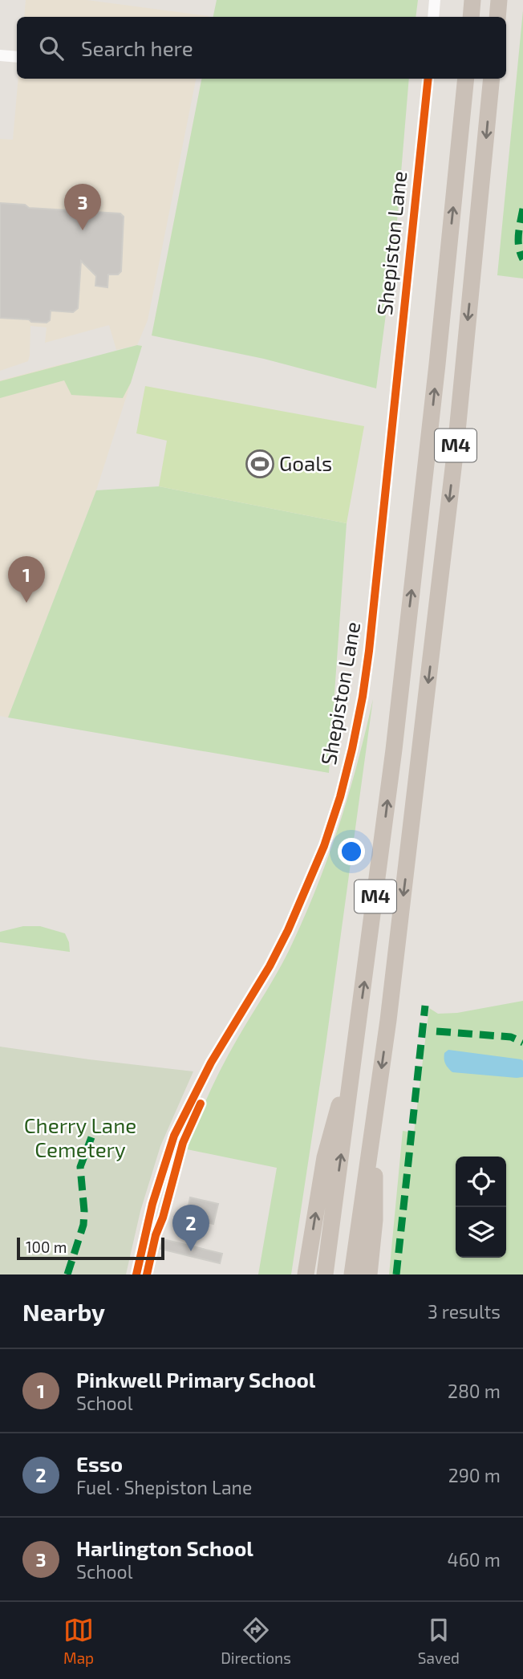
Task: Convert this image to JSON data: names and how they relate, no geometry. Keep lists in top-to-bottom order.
{
  "streets": {
    "highway": ["M4"],
    "street": ["Shepiston Lane"]
  },
  "parks": ["Cherry Lane Cemetery"],
  "places": {
    "sports": ["Goals"]
  },
  "scale_bar": "100 m",
  "page": {
    "search": "Search here",
    "pins": ["3", "1", "2"],
    "scale": "100 m",
    "heading": ["Nearby", "3 results"],
    "list": [
      {
        "mark": "1",
        "name": "Pinkwell Primary School",
        "note": "School",
        "value": "280 m"
      },
      {
        "mark": "2",
        "name": "Esso",
        "note": "Fuel · Shepiston Lane",
        "value": "290 m"
      },
      {
        "mark": "3",
        "name": "Harlington School",
        "note": "School",
        "value": "460 m"
      }
    ],
    "nav": ["Map", "Directions", "Saved"]
  }
}
